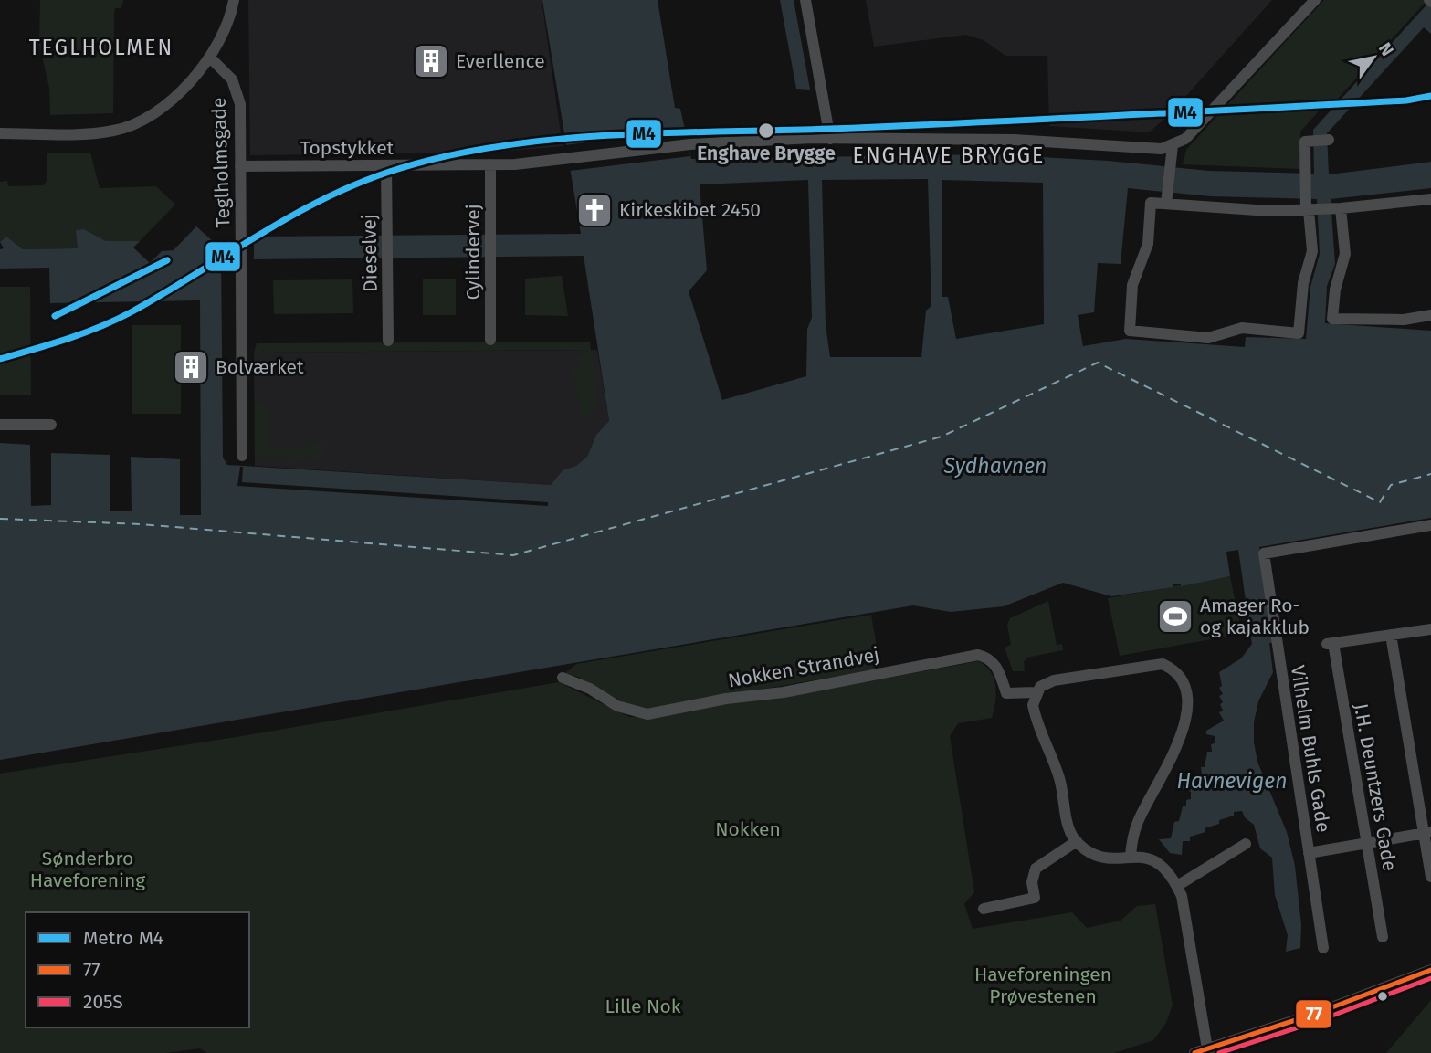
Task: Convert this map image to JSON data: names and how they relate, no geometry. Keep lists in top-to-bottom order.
{
  "streets": {
    "street": [
      "Topstykket",
      "Teglholmsgade",
      "Cylindervej",
      "Dieselvej",
      "Nokken Strandvej",
      "Vilhelm Buhls Gade",
      "J.H. Deuntzers Gade"
    ]
  },
  "crossings": [
    ["Topstykket", "Teglholmsgade"],
    ["Topstykket", "Cylindervej"],
    ["Topstykket", "Dieselvej"],
    ["Vilhelm Buhls Gade", "J.H. Deuntzers Gade"]
  ],
  "districts": ["TEGLHOLMEN", "ENGHAVE BRYGGE"],
  "water": ["Sydhavnen", "Havnevigen"],
  "parks": [
    "Nokken",
    "Sønderbro Haveforening",
    "Haveforeningen Prøvestenen",
    "Lille Nok"
  ],
  "places": {
    "building": ["Everllence", "Bolværket"],
    "other": ["Enghave Brygge"],
    "church": ["Kirkeskibet 2450"],
    "sports": ["Amager Ro- og kajakklub"]
  },
  "lines": ["metro line M4", "transit line 77", "transit line 205S"],
  "legend": ["Metro M4", "77", "205S"],
  "north": "top right"
}
